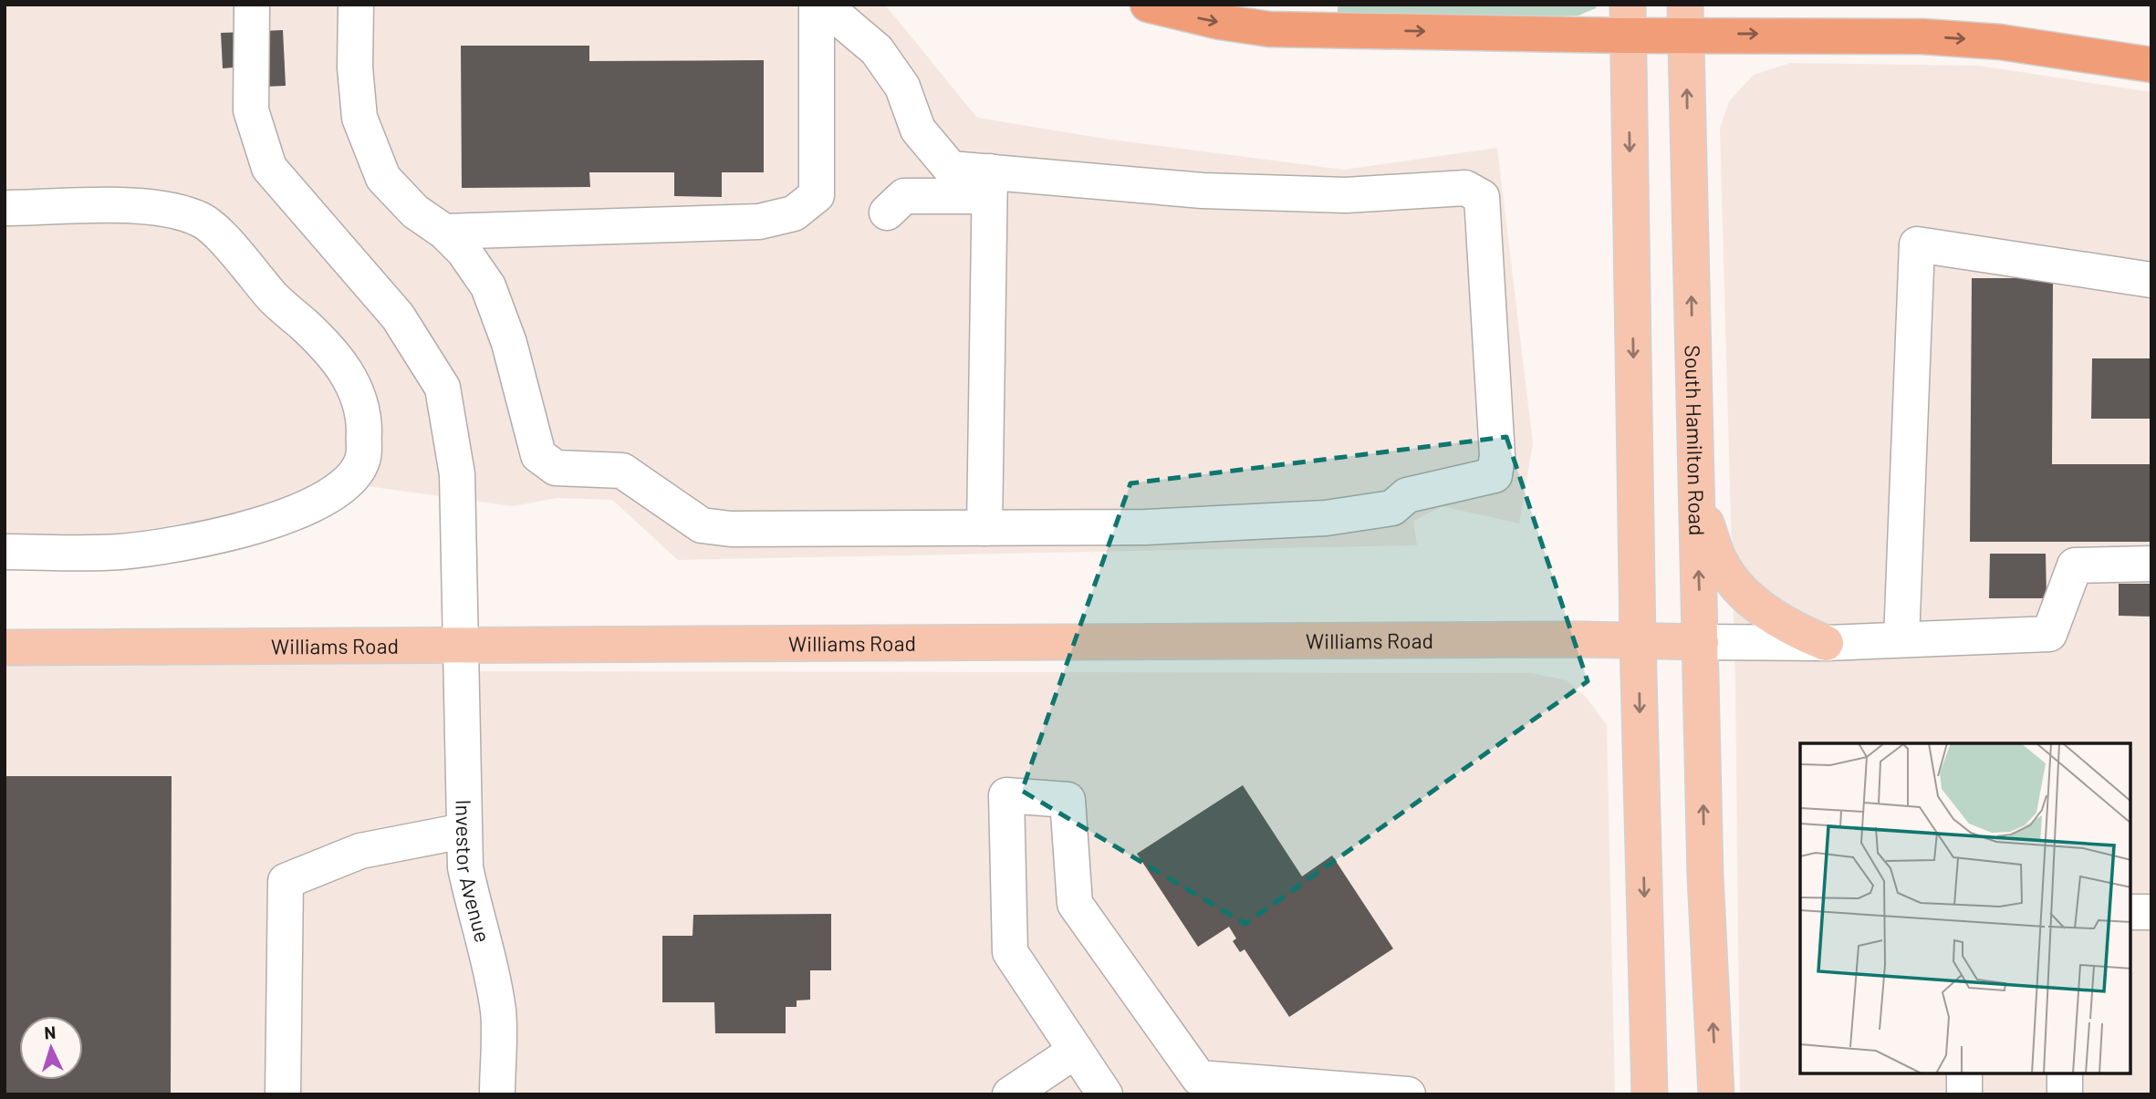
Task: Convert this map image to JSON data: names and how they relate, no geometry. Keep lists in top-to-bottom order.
{
  "streets": {
    "main road": ["South Hamilton Road", "Williams Road"],
    "street": ["Investor Avenue"]
  },
  "crossings": [
    ["South Hamilton Road", "Williams Road"],
    ["Williams Road", "Investor Avenue"]
  ],
  "north": "top"
}
